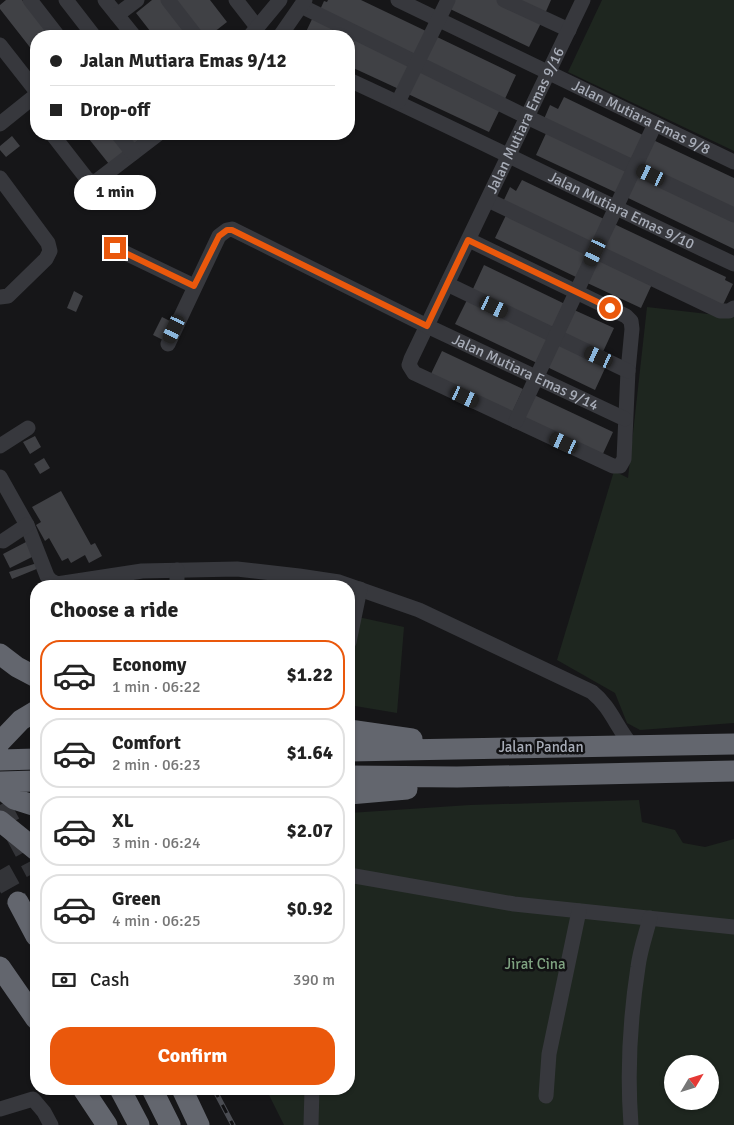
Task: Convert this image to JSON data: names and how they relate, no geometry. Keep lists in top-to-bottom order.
{
  "streets": {
    "highway": ["Jalan Pandan"],
    "street": [
      "Jalan Mutiara Emas 9/8",
      "Jalan Mutiara Emas 9/16",
      "Jalan Mutiara Emas 9/10",
      "Jalan Mutiara Emas 9/14"
    ]
  },
  "crossings": [
    ["Jalan Mutiara Emas 9/8", "Jalan Mutiara Emas 9/16"],
    ["Jalan Mutiara Emas 9/16", "Jalan Mutiara Emas 9/10"],
    ["Jalan Mutiara Emas 9/16", "Jalan Mutiara Emas 9/14"]
  ],
  "parks": ["Jirat Cina"],
  "north": "top right",
  "page": {
    "banner": ["Jalan Mutiara Emas 9/12", "Drop-off"],
    "bubble": "1 min",
    "heading": "Choose a ride",
    "list": [
      {
        "name": "Economy",
        "note": "1 min · 06:22",
        "value": "$1.22"
      },
      {
        "name": "Comfort",
        "note": "2 min · 06:23",
        "value": "$1.64"
      },
      {
        "name": "XL",
        "note": "3 min · 06:24",
        "value": "$2.07"
      },
      {
        "name": "Green",
        "note": "4 min · 06:25",
        "value": "$0.92"
      }
    ],
    "pay": ["Cash", "390 m"],
    "buttons": "Confirm"
  }
}
